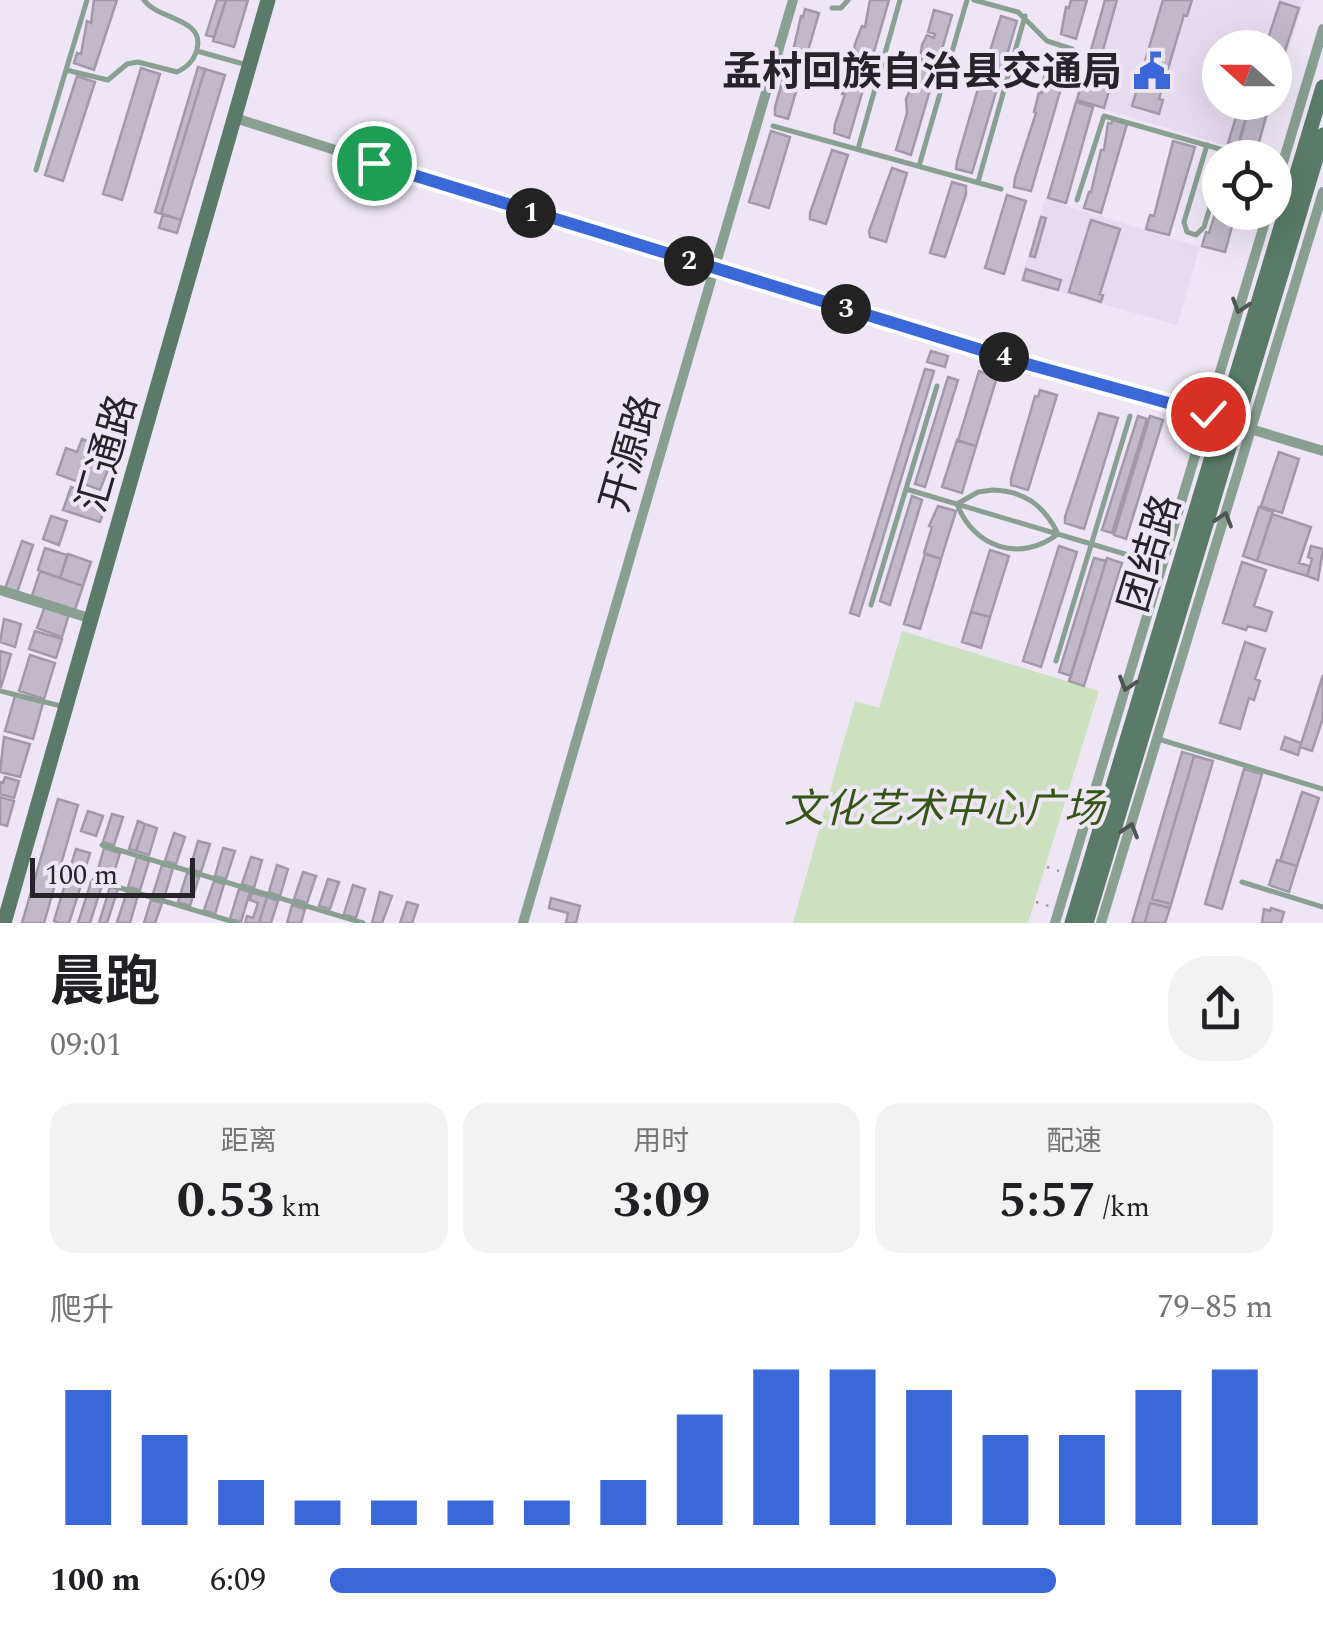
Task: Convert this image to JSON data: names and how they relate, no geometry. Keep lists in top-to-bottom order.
{
  "streets": {
    "main road": ["汇通路", "团结路"],
    "street": ["开源路"]
  },
  "parks": ["文化艺术中心广场"],
  "places": {
    "public building": ["孟村回族自治县交通局"]
  },
  "scale_bar": "100 m",
  "north": "left",
  "page": {
    "pins": [
      "1",
      "2",
      "3",
      "4"
    ],
    "scale": "100 m",
    "heading": ["晨跑", "09:01"],
    "stats": [
      ["距离", "0.53 km"],
      ["用时", "3:09"],
      ["配速", "5:57 /km"]
    ],
    "chart": ["爬升", "79–85 m"],
    "list": [
      {
        "name": "100 m",
        "note": "6:09"
      }
    ]
  }
}
